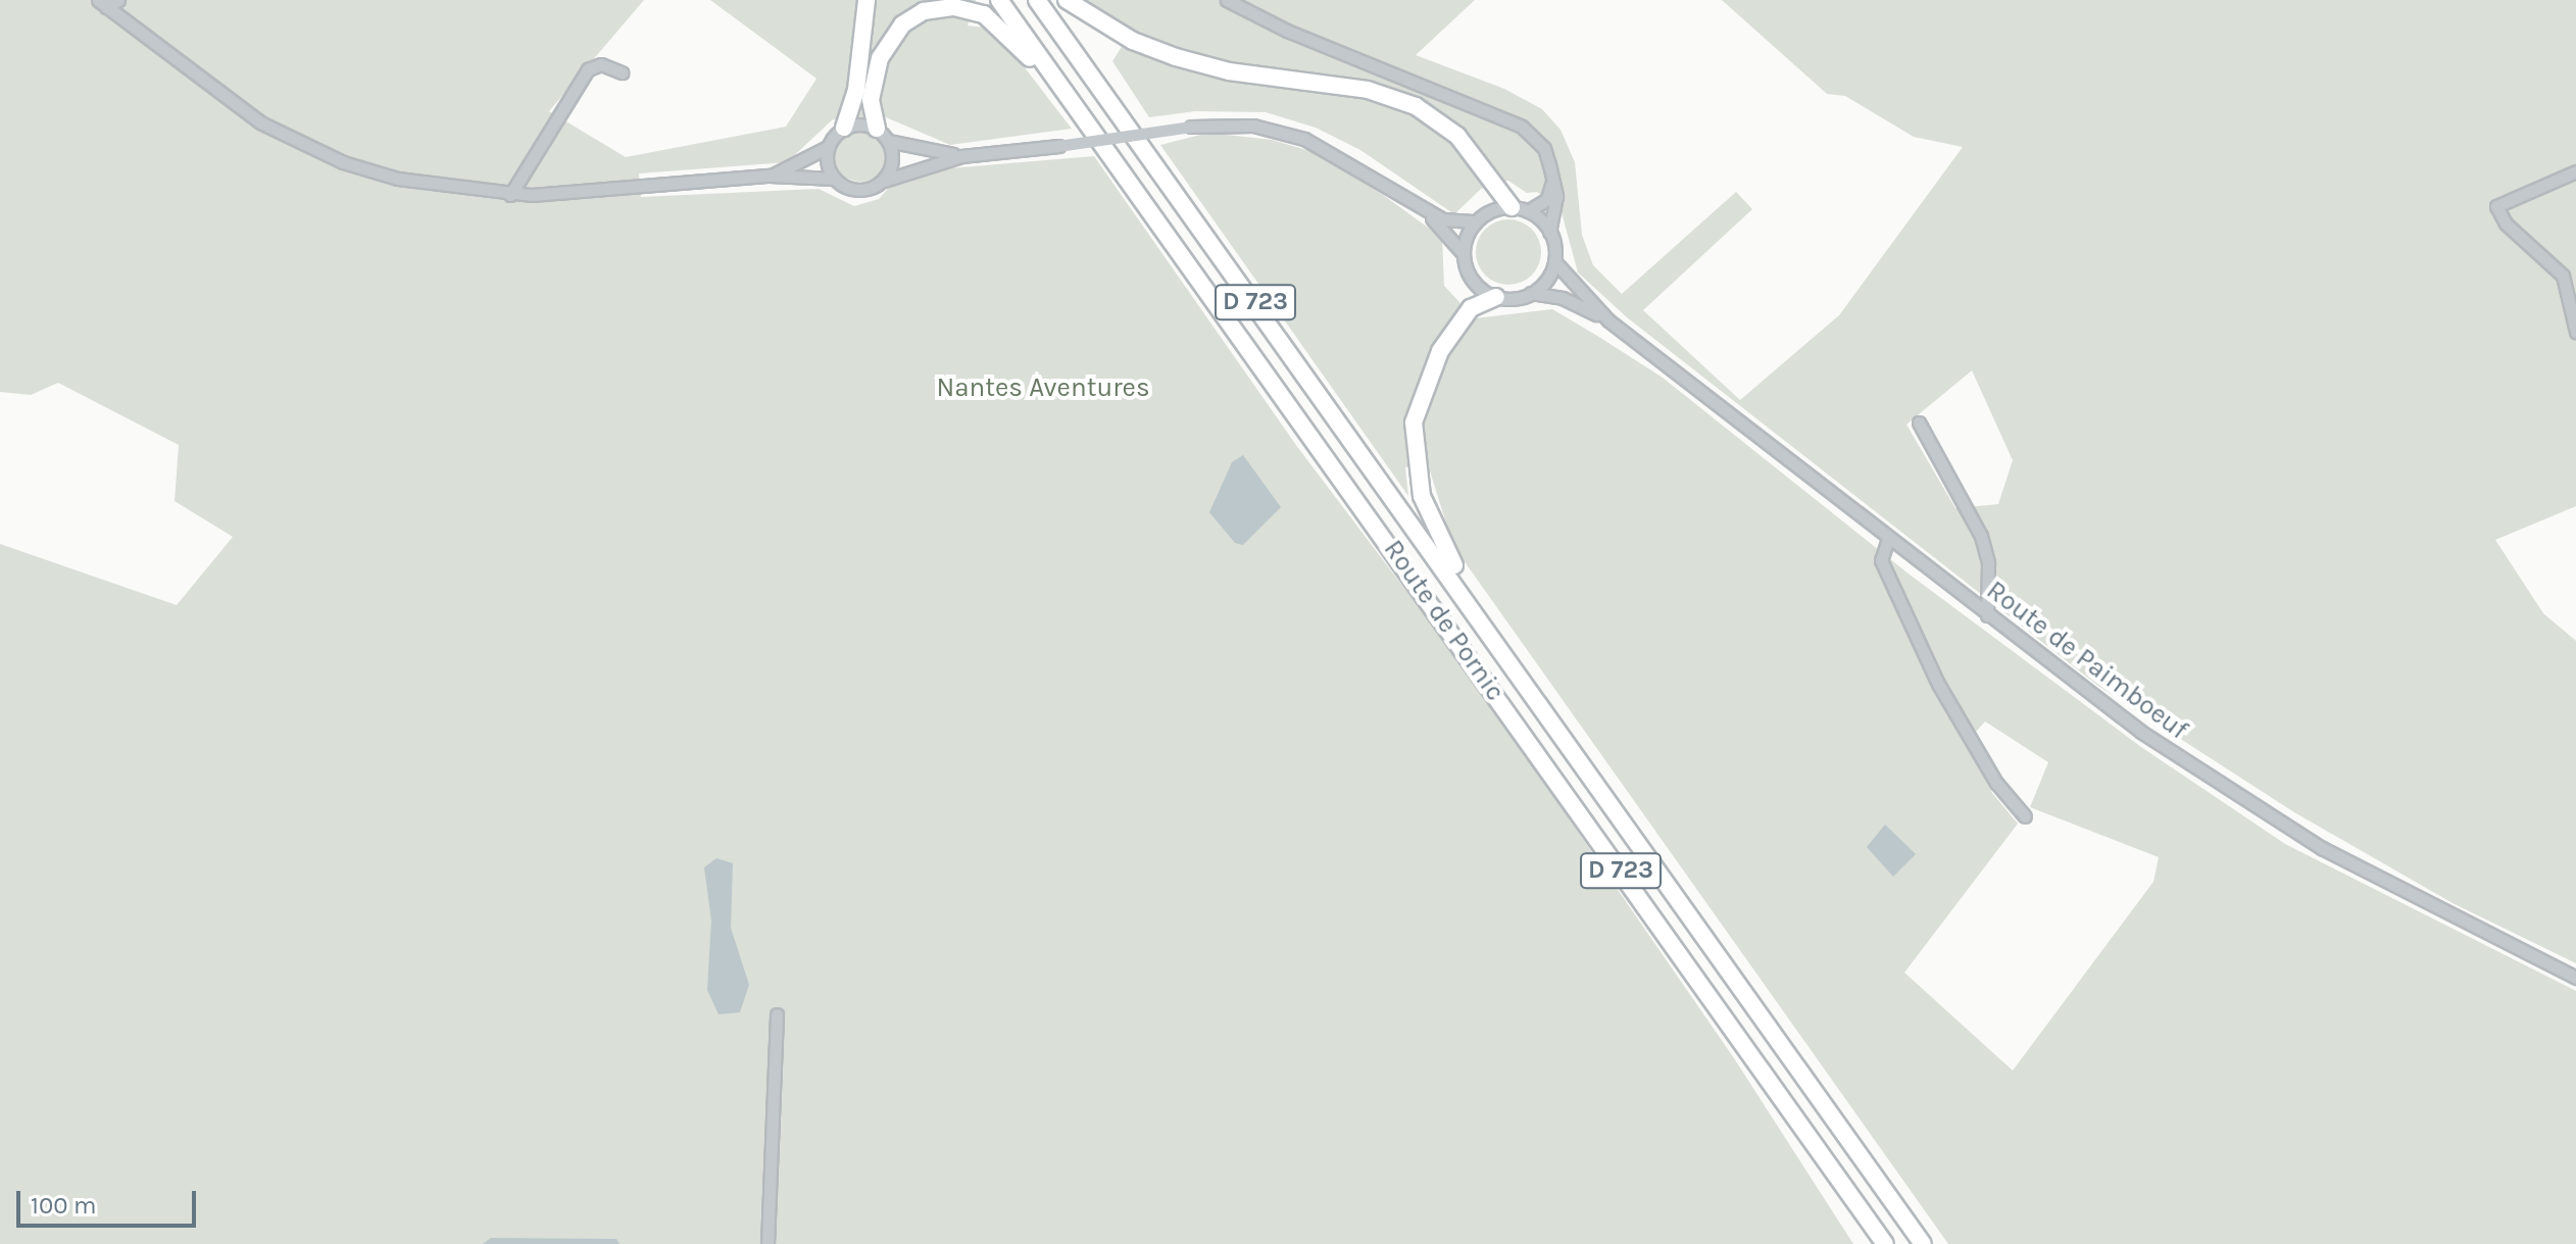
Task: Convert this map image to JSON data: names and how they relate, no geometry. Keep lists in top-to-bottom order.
{
  "streets": {
    "highway": ["D 723", "Route de Pornic"],
    "street": ["Route de Paimboeuf"]
  },
  "parks": ["Nantes Aventures"],
  "scale_bar": "100 m"
}
